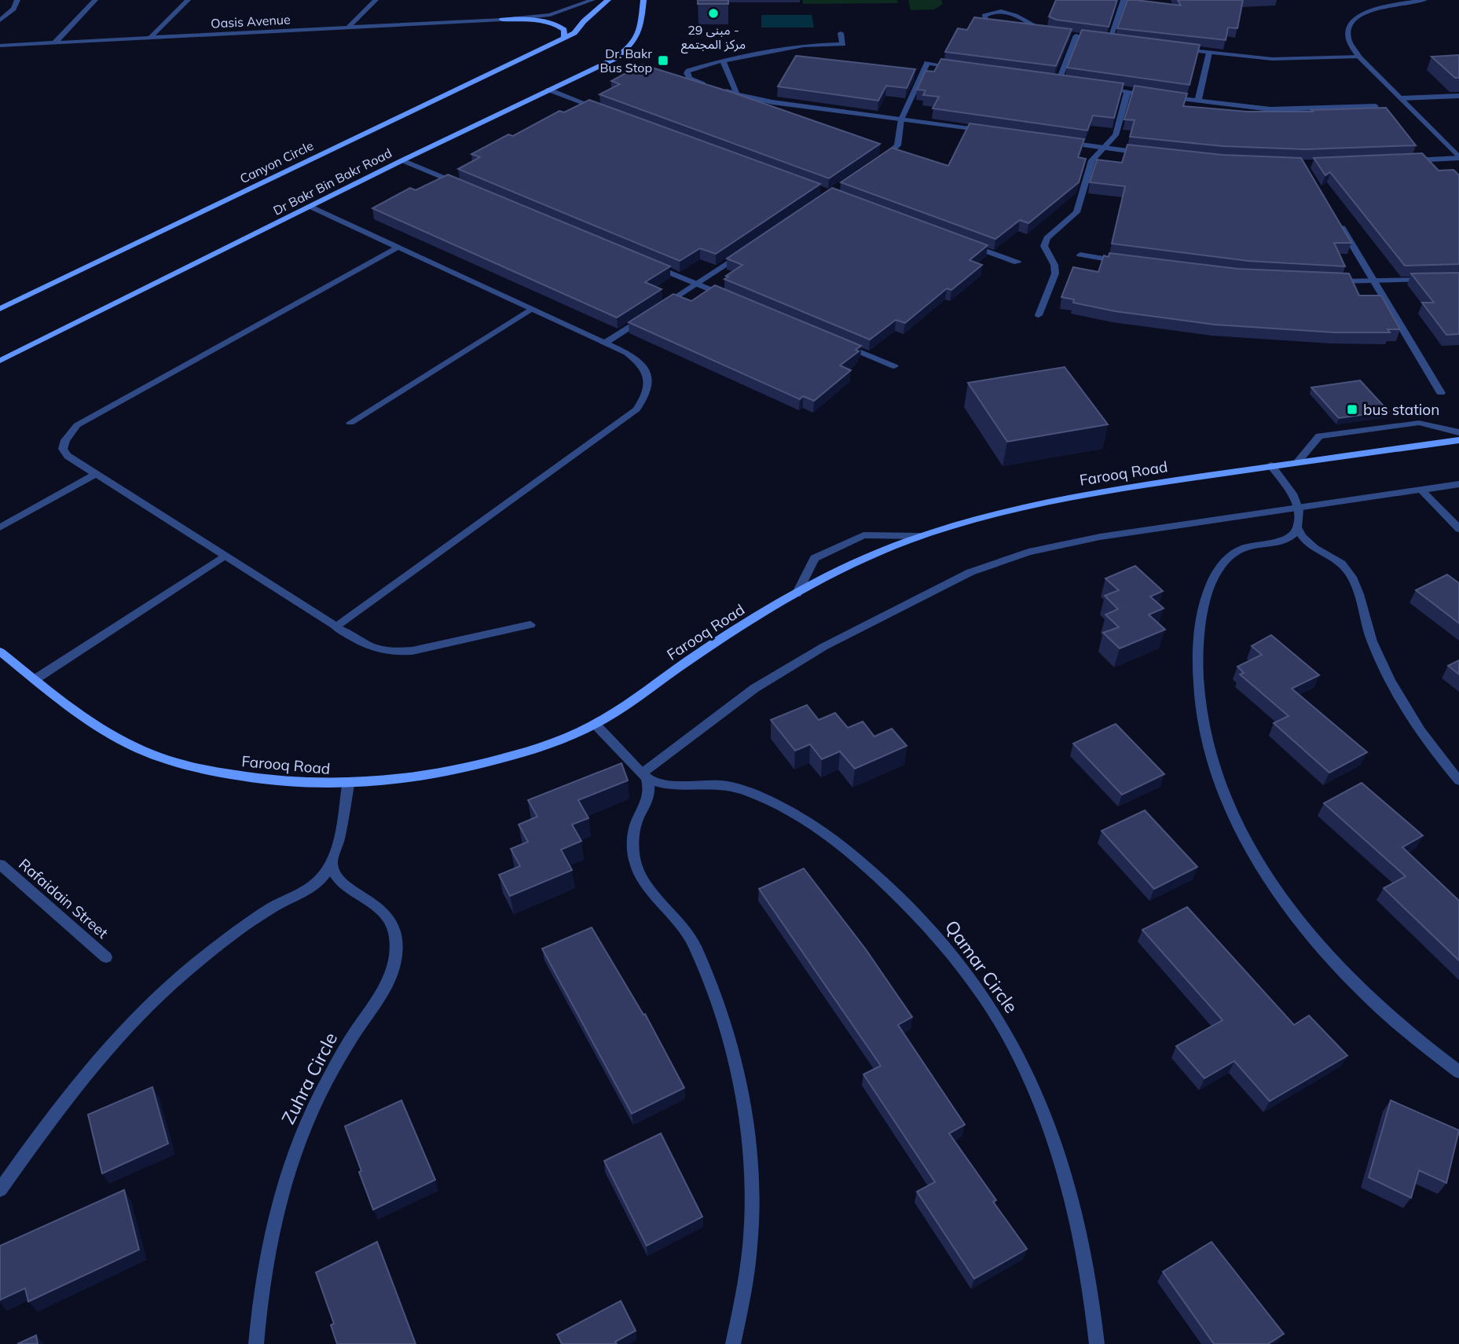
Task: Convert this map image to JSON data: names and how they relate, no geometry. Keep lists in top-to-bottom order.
{
  "streets": {
    "street": [
      "Oasis Avenue",
      "Canyon Circle",
      "Dr Bakr Bin Bakr Road",
      "Farooq Road",
      "Rafaidain Street",
      "Qamar Circle",
      "Zuhra Circle"
    ]
  },
  "crossings": [
    ["Oasis Avenue", "Canyon Circle"],
    ["Farooq Road", "Qamar Circle"]
  ],
  "places": {
    "other": ["مبنى 29 - مركز المجتمع"],
    "transit": ["Dr. Bakr Bus Stop", "bus station"]
  }
}
